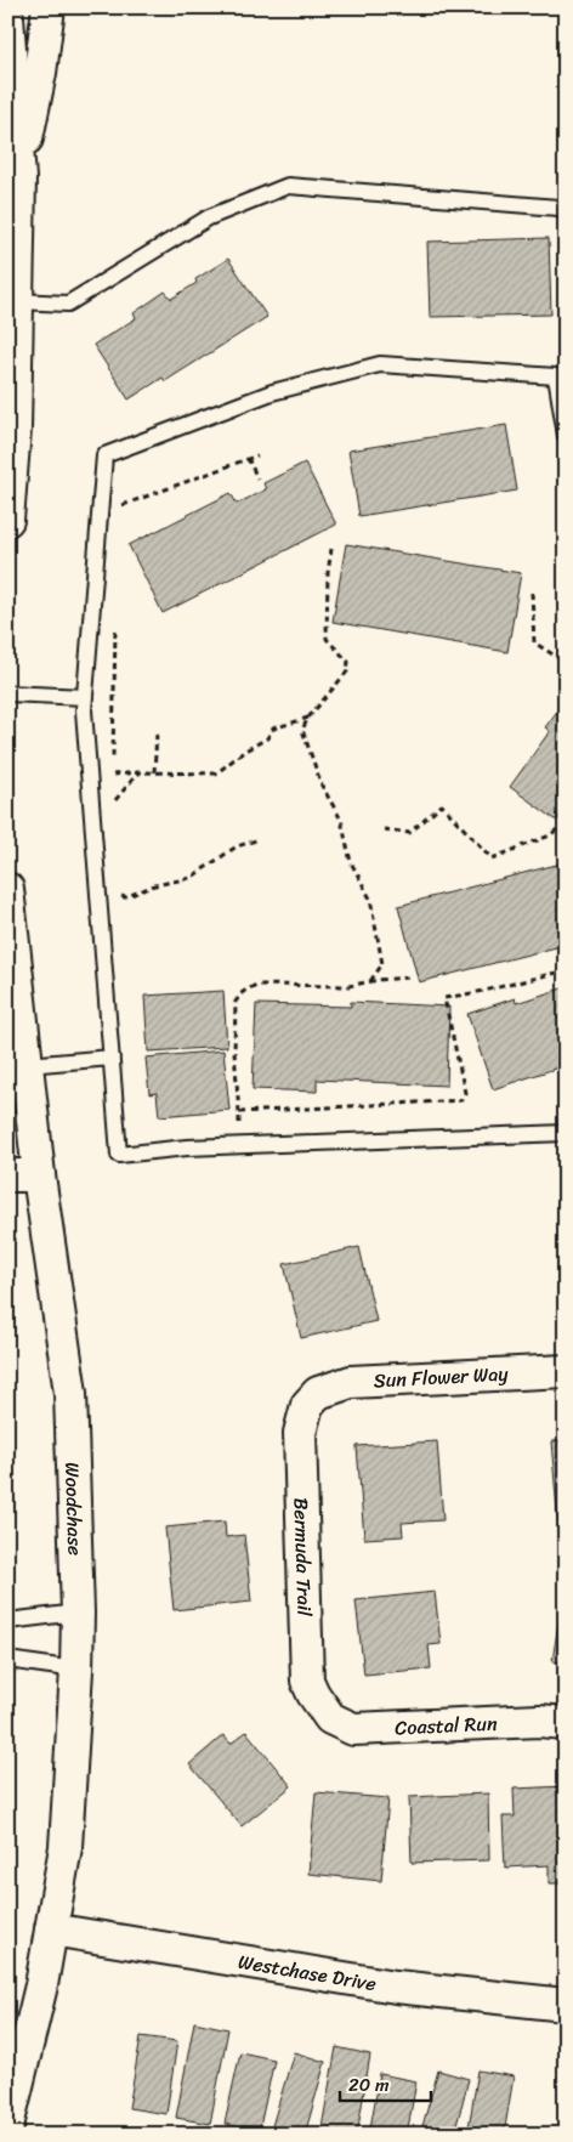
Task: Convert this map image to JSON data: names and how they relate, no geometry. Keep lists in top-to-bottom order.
{
  "streets": {
    "street": [
      "Sun Flower Way",
      "Woodchase",
      "Bermuda Trail",
      "Coastal Run",
      "Westchase Drive"
    ]
  },
  "crossings": [
    ["Sun Flower Way", "Bermuda Trail"],
    ["Woodchase", "Westchase Drive"],
    ["Bermuda Trail", "Coastal Run"]
  ],
  "scale_bar": "20 m"
}
